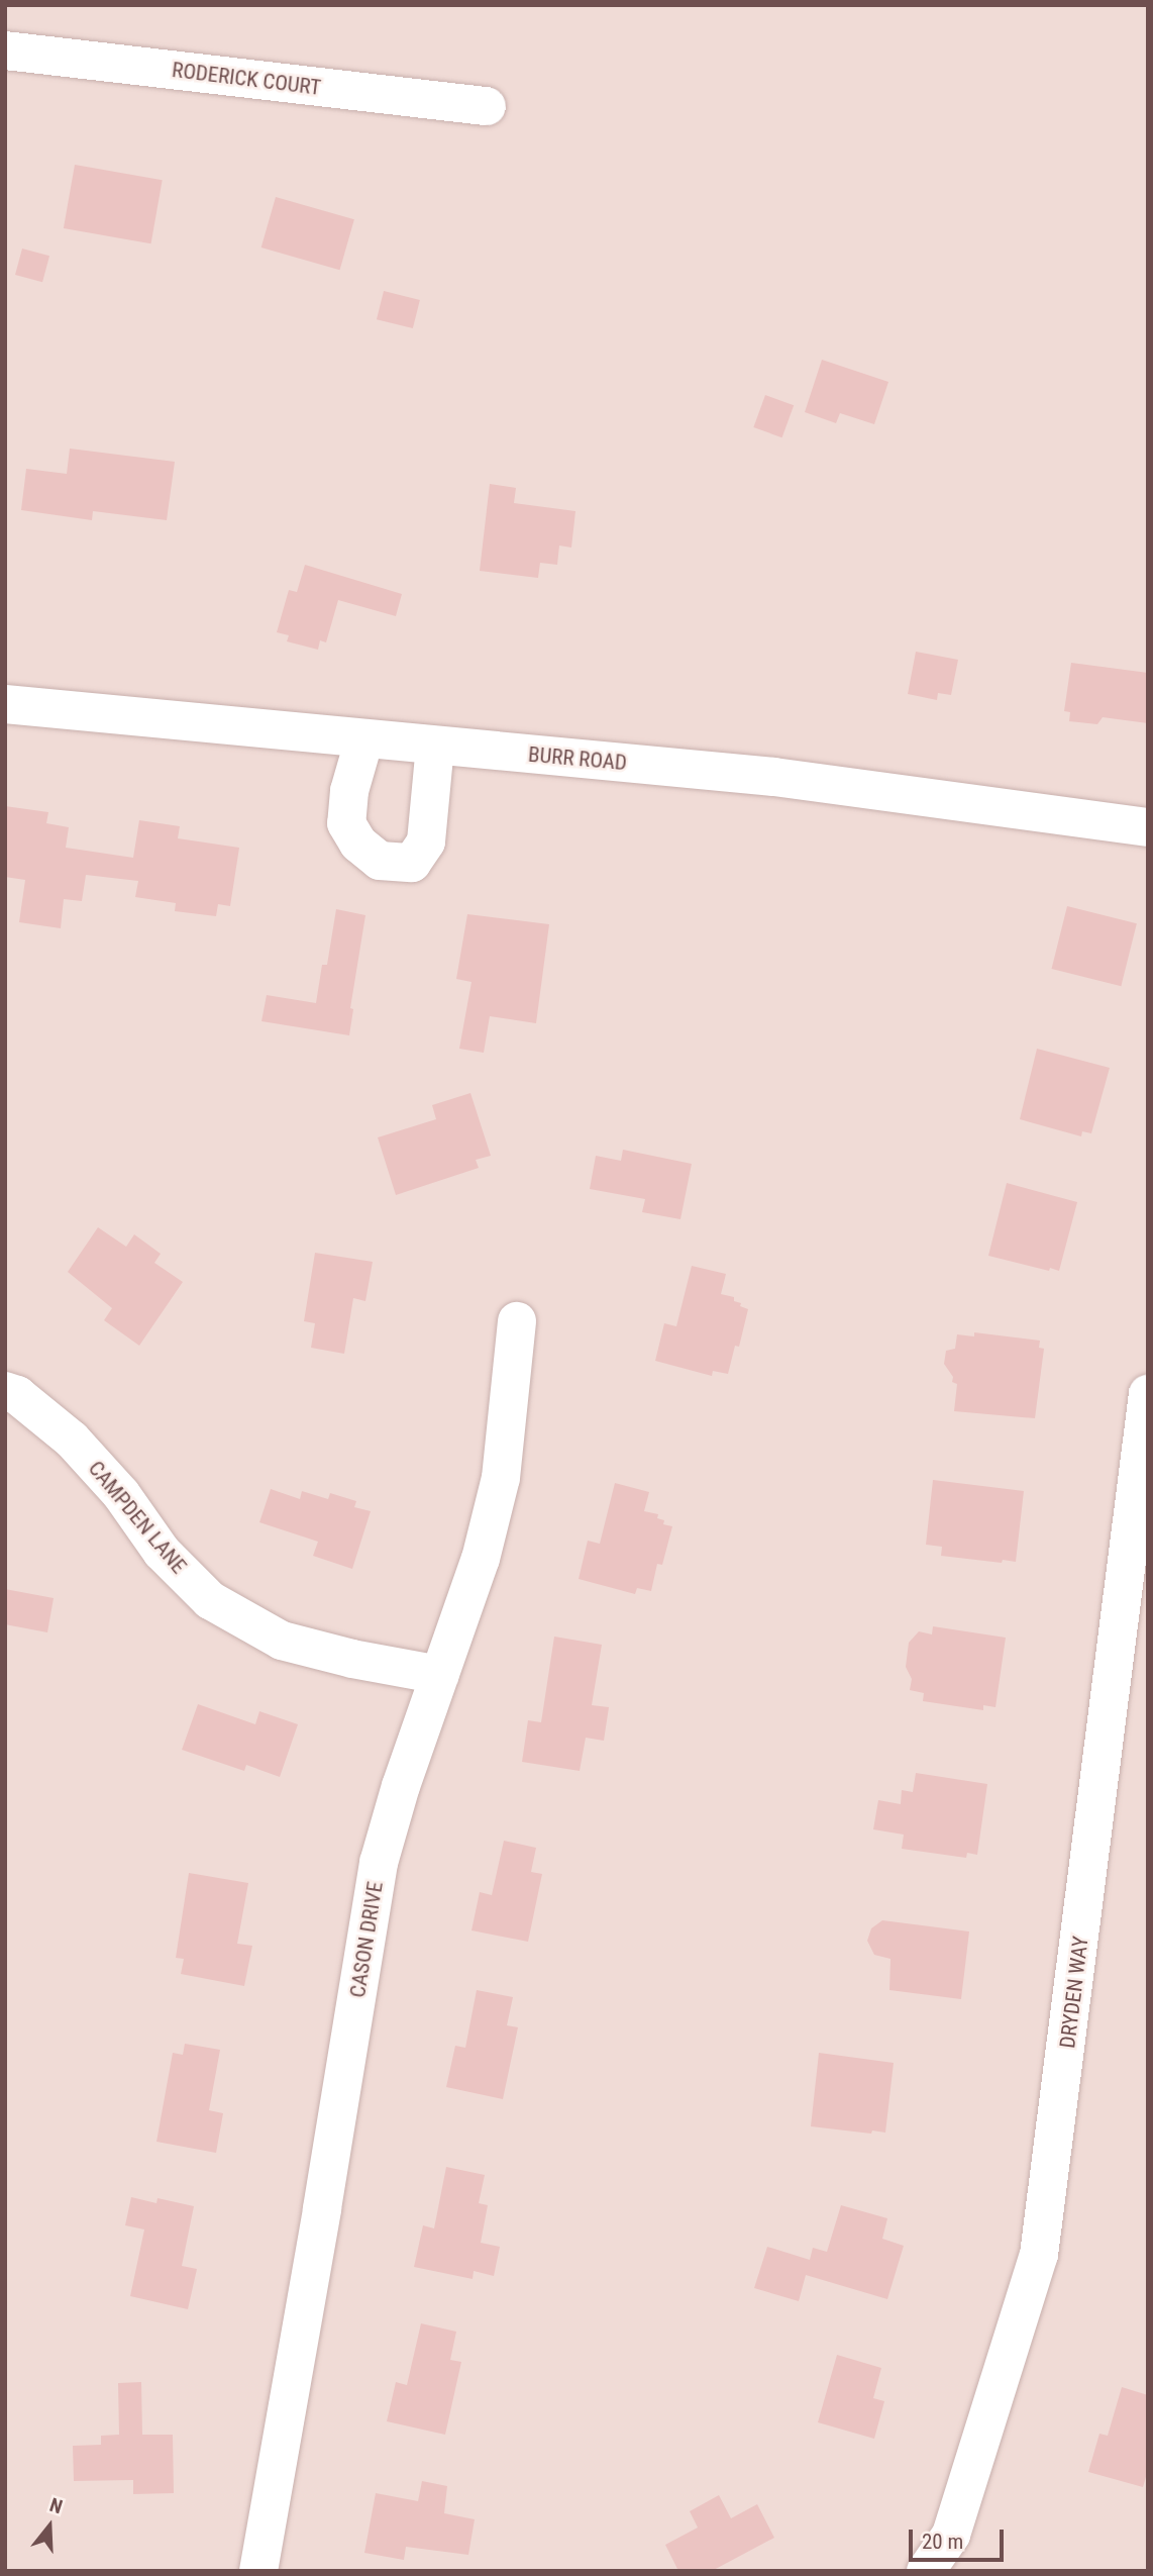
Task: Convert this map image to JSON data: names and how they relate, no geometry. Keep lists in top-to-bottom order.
{
  "streets": {
    "street": [
      "RODERICK COURT",
      "BURR ROAD",
      "CAMPDEN LANE",
      "CASON DRIVE",
      "DRYDEN WAY"
    ]
  },
  "crossings": [
    ["CAMPDEN LANE", "CASON DRIVE"]
  ],
  "scale_bar": "20 m",
  "north": "top"
}
